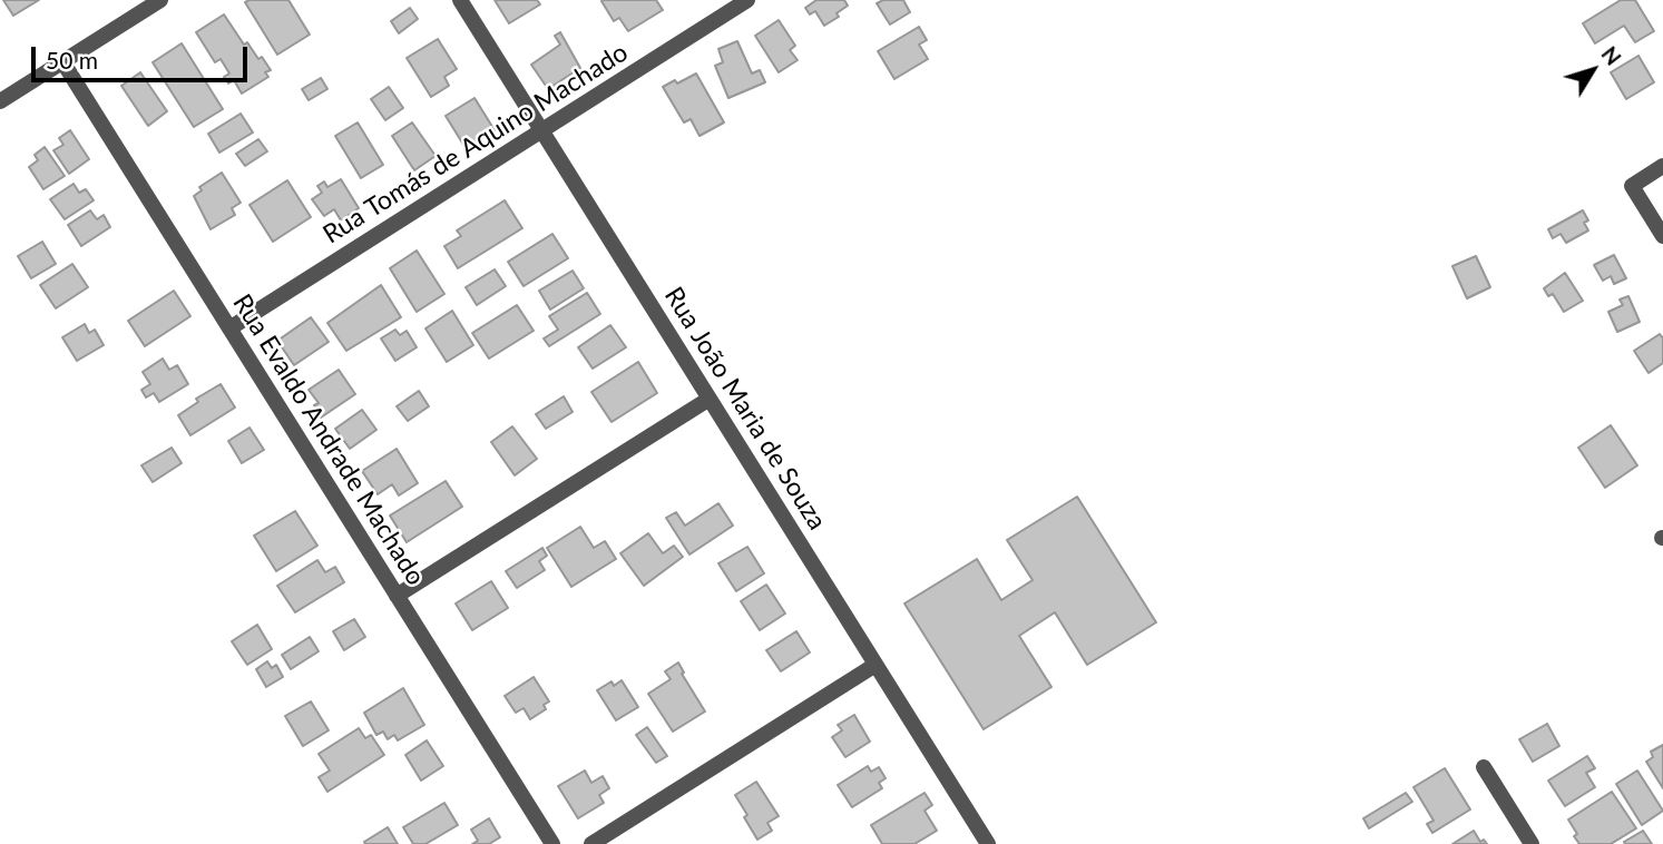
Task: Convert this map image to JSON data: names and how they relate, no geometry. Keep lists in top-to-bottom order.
{
  "streets": {
    "street": ["Rua Tomás de Aquino Machado", "Rua João Maria de Souza", "Rua Evaldo Andrade Machado"]
  },
  "crossings": [
    ["Rua Tomás de Aquino Machado", "Rua João Maria de Souza"],
    ["Rua Tomás de Aquino Machado", "Rua Evaldo Andrade Machado"]
  ],
  "scale_bar": "50 m",
  "north": "top right"
}
